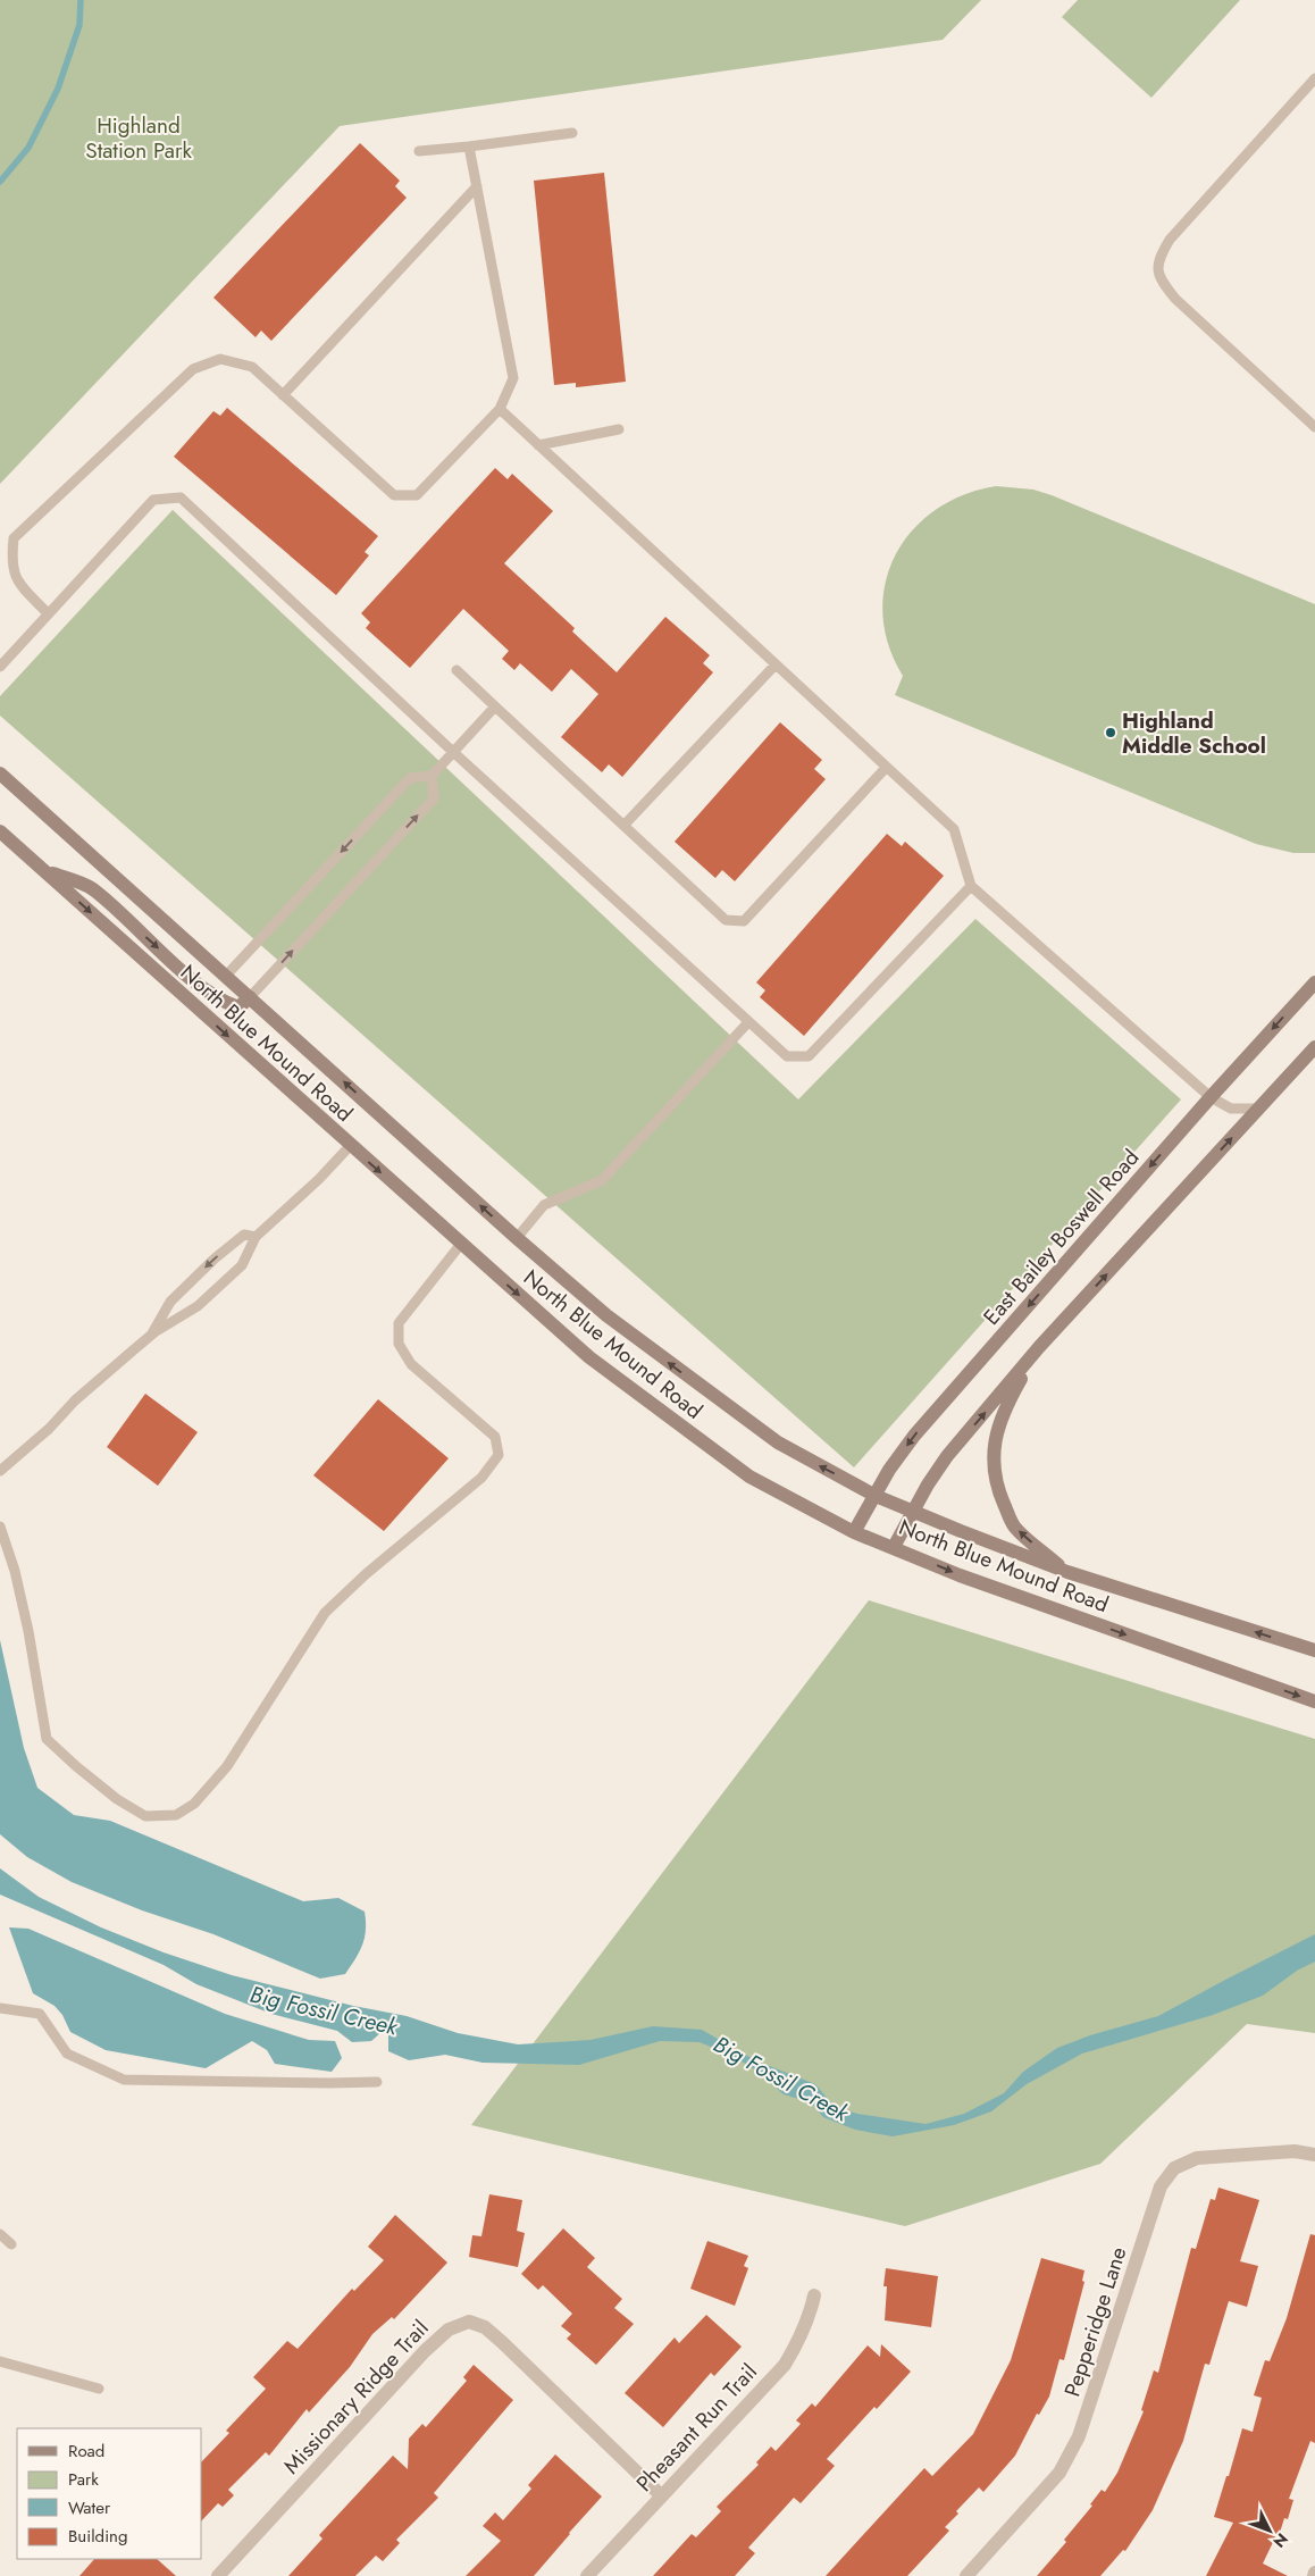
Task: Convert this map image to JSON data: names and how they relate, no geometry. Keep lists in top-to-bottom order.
{
  "streets": {
    "main road": ["North Blue Mound Road", "East Bailey Boswell Road"],
    "street": ["Pepperidge Lane", "Missionary Ridge Trail", "Pheasant Run Trail"]
  },
  "crossings": [
    ["North Blue Mound Road", "East Bailey Boswell Road"],
    ["Missionary Ridge Trail", "Pheasant Run Trail"]
  ],
  "water": ["Big Fossil Creek"],
  "parks": ["Highland Station Park"],
  "places": ["Highland Middle School"],
  "legend": [
    "Road",
    "Park",
    "Water",
    "Building"
  ],
  "north": "bottom right"
}
